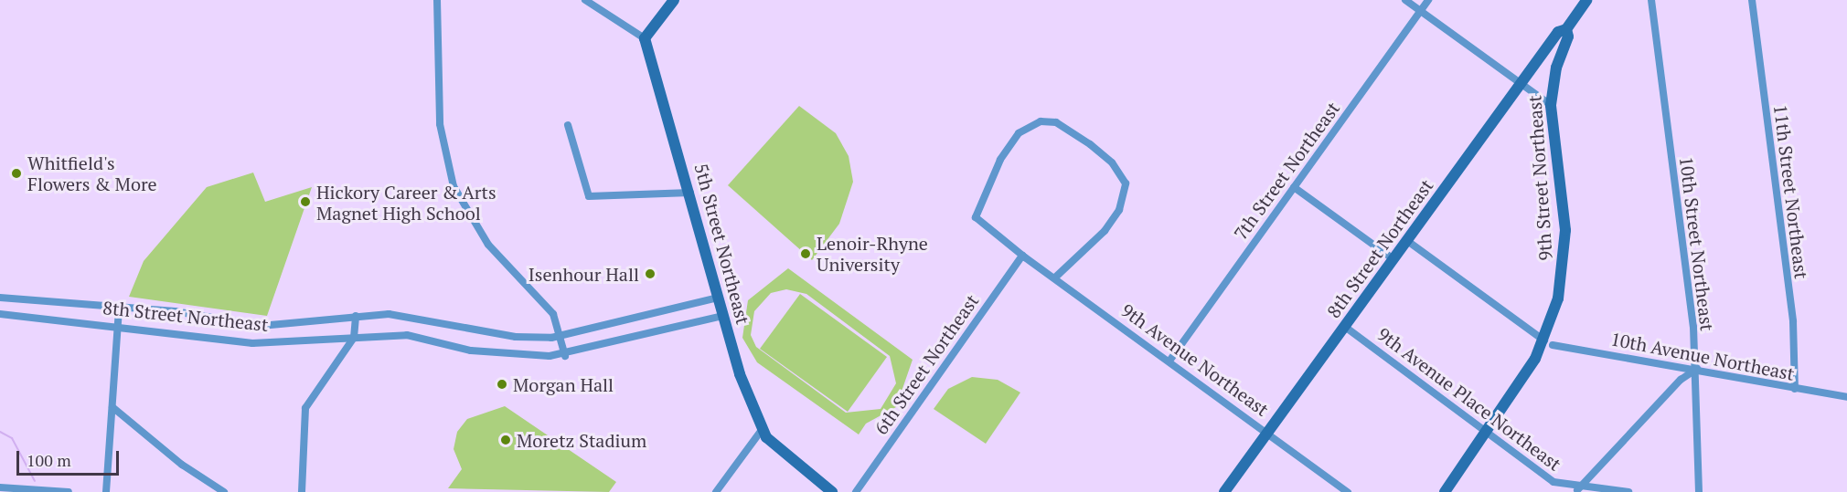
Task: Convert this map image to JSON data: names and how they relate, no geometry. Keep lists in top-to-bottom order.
{
  "streets": {
    "main road": ["9th Street Northeast", "5th Street Northeast", "8th Street Northeast"],
    "street": [
      "7th Street Northeast",
      "11th Street Northeast",
      "10th Street Northeast",
      "10th Avenue Northeast",
      "9th Avenue Northeast",
      "6th Street Northeast",
      "9th Avenue Place Northeast"
    ]
  },
  "crossings": [
    ["7th Street Northeast", "9th Avenue Northeast"],
    ["9th Street Northeast", "8th Street Northeast"],
    ["9th Street Northeast", "10th Avenue Northeast"],
    ["9th Street Northeast", "9th Avenue Place Northeast"],
    ["11th Street Northeast", "10th Avenue Northeast"],
    ["5th Street Northeast", "8th Street Northeast"],
    ["10th Street Northeast", "10th Avenue Northeast"],
    ["8th Street Northeast", "10th Avenue Northeast"],
    ["8th Street Northeast", "9th Avenue Northeast"],
    ["8th Street Northeast", "9th Avenue Place Northeast"],
    ["9th Avenue Northeast", "6th Street Northeast"]
  ],
  "places": [
    "Whitfield's Flowers & More",
    "Hickory Career & Arts Magnet High School",
    "Lenoir-Rhyne University",
    "Isenhour Hall",
    "Morgan Hall",
    "Moretz Stadium"
  ],
  "scale_bar": "100 m"
}
